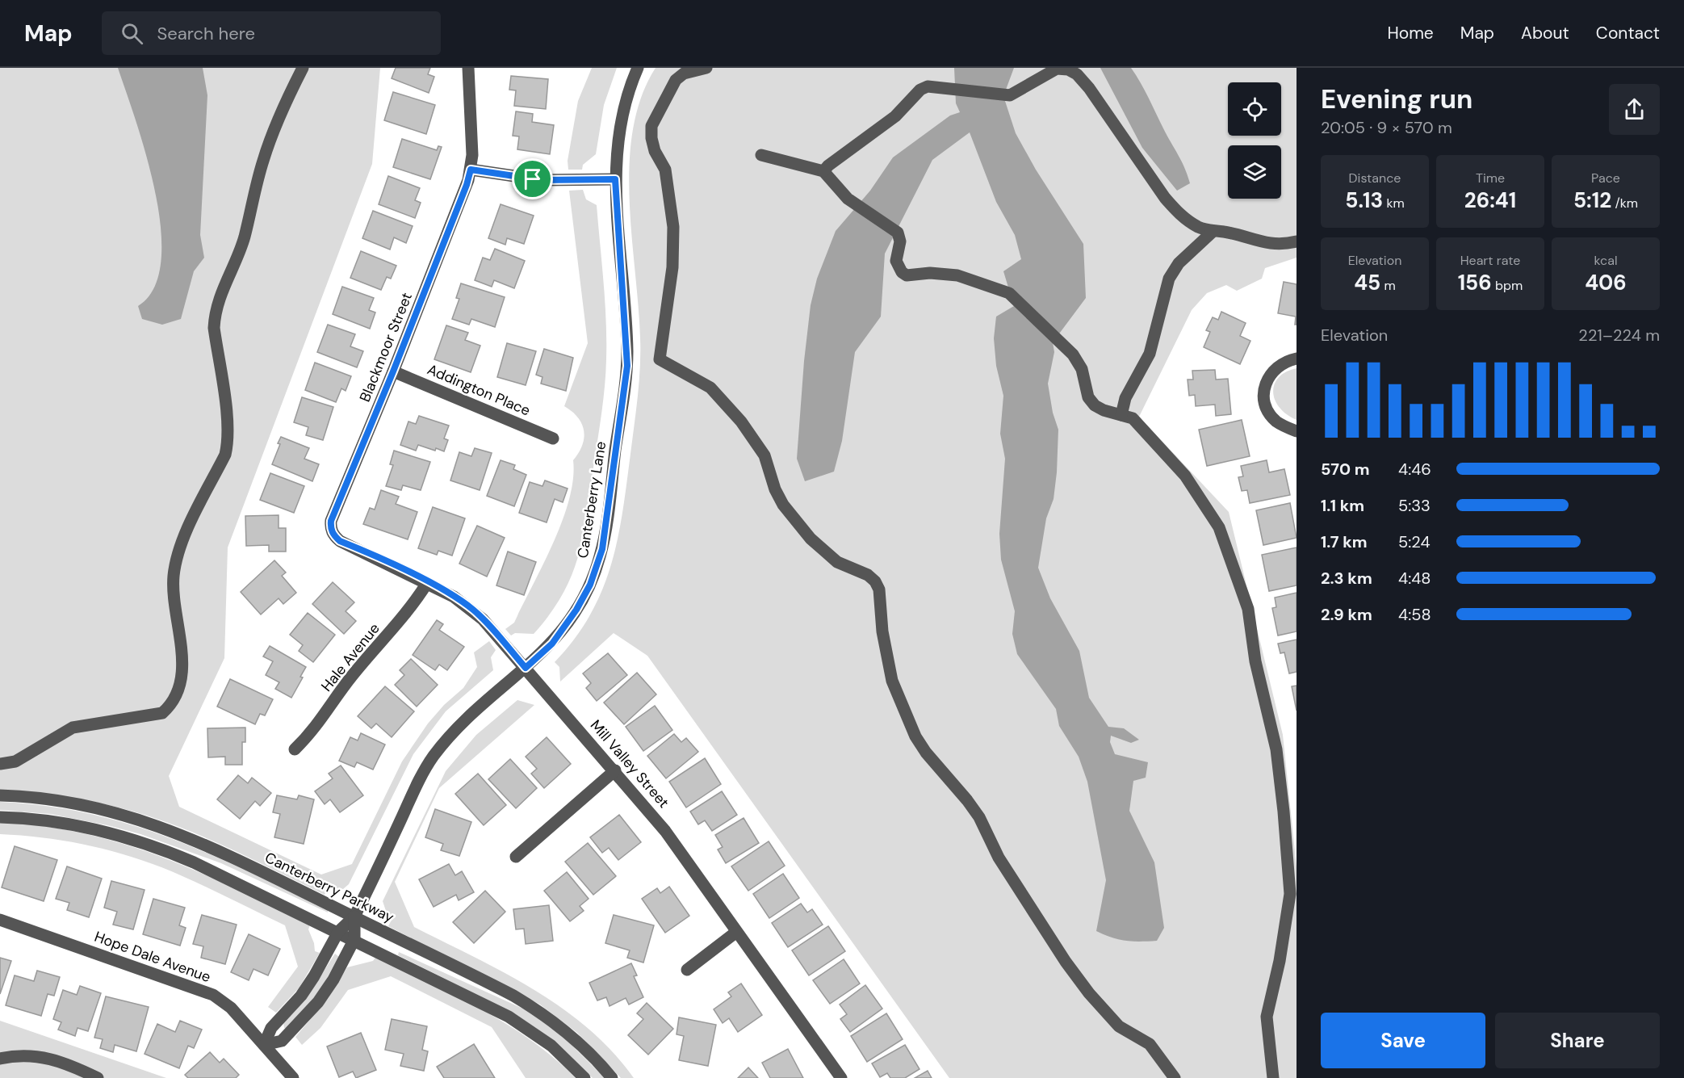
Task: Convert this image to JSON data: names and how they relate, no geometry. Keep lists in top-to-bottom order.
{
  "streets": {
    "street": [
      "Blackmoor Street",
      "Addington Place",
      "Canterberry Lane",
      "Hale Avenue",
      "Mill Valley Street",
      "Canterberry Parkway",
      "Hope Dale Avenue"
    ]
  },
  "crossings": [
    ["Blackmoor Street", "Addington Place"],
    ["Blackmoor Street", "Mill Valley Street"],
    ["Canterberry Lane", "Mill Valley Street"],
    ["Canterberry Lane", "Canterberry Parkway"],
    ["Canterberry Lane", "Hope Dale Avenue"],
    ["Hale Avenue", "Mill Valley Street"]
  ],
  "page": {
    "header": "Map",
    "search": "Search here",
    "nav": [
      "Home",
      "Map",
      "About",
      "Contact"
    ],
    "heading": ["Evening run", "20:05 · 9 × 570 m"],
    "stats": [
      ["Distance", "5.13 km"],
      ["Time", "26:41"],
      ["Pace", "5:12 /km"],
      ["Elevation", "45 m"],
      ["Heart rate", "156 bpm"],
      ["kcal", "406"]
    ],
    "chart": ["Elevation", "221–224 m"],
    "list": [
      {
        "name": "570 m",
        "note": "4:46"
      },
      {
        "name": "1.1 km",
        "note": "5:33"
      },
      {
        "name": "1.7 km",
        "note": "5:24"
      },
      {
        "name": "2.3 km",
        "note": "4:48"
      },
      {
        "name": "2.9 km",
        "note": "4:58"
      }
    ],
    "buttons": ["Save", "Share"]
  }
}
